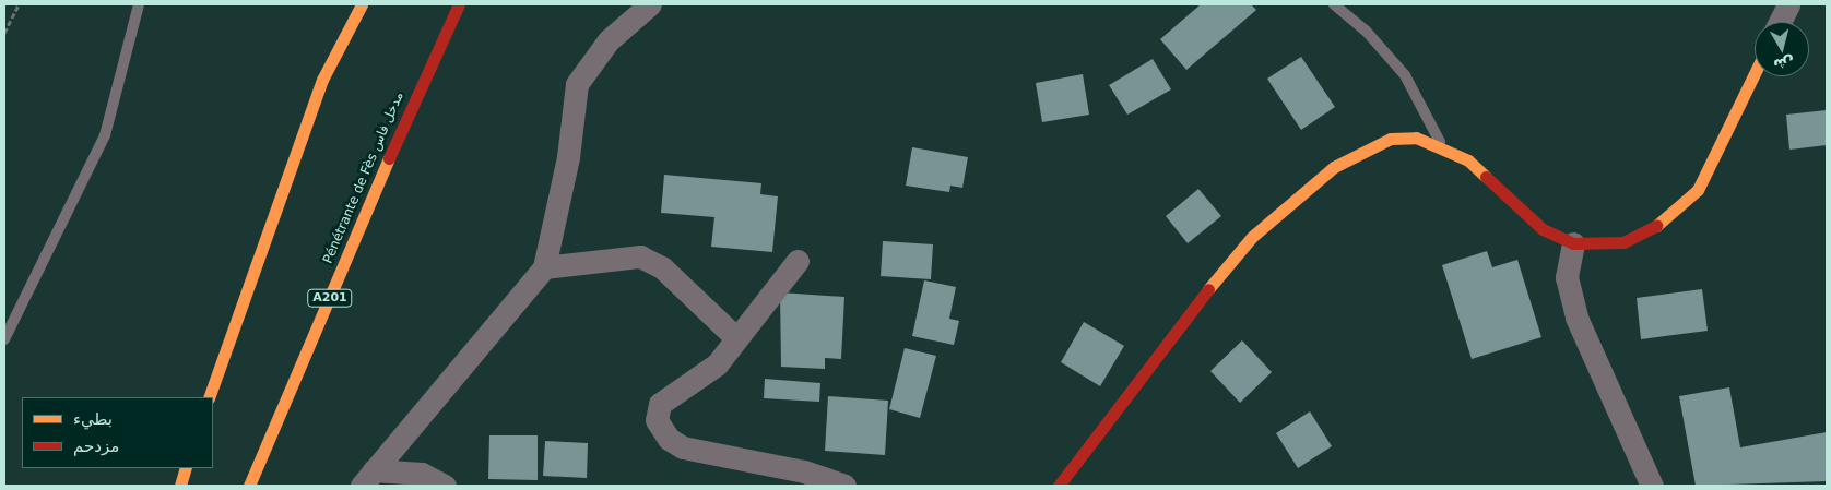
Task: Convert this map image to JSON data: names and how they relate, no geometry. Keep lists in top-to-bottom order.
{
  "streets": {
    "main road": ["Pénétrante de Fès مدخل فاس", "A201"]
  },
  "legend": ["بطيء", "مزدحم"],
  "north": "bottom"
}
